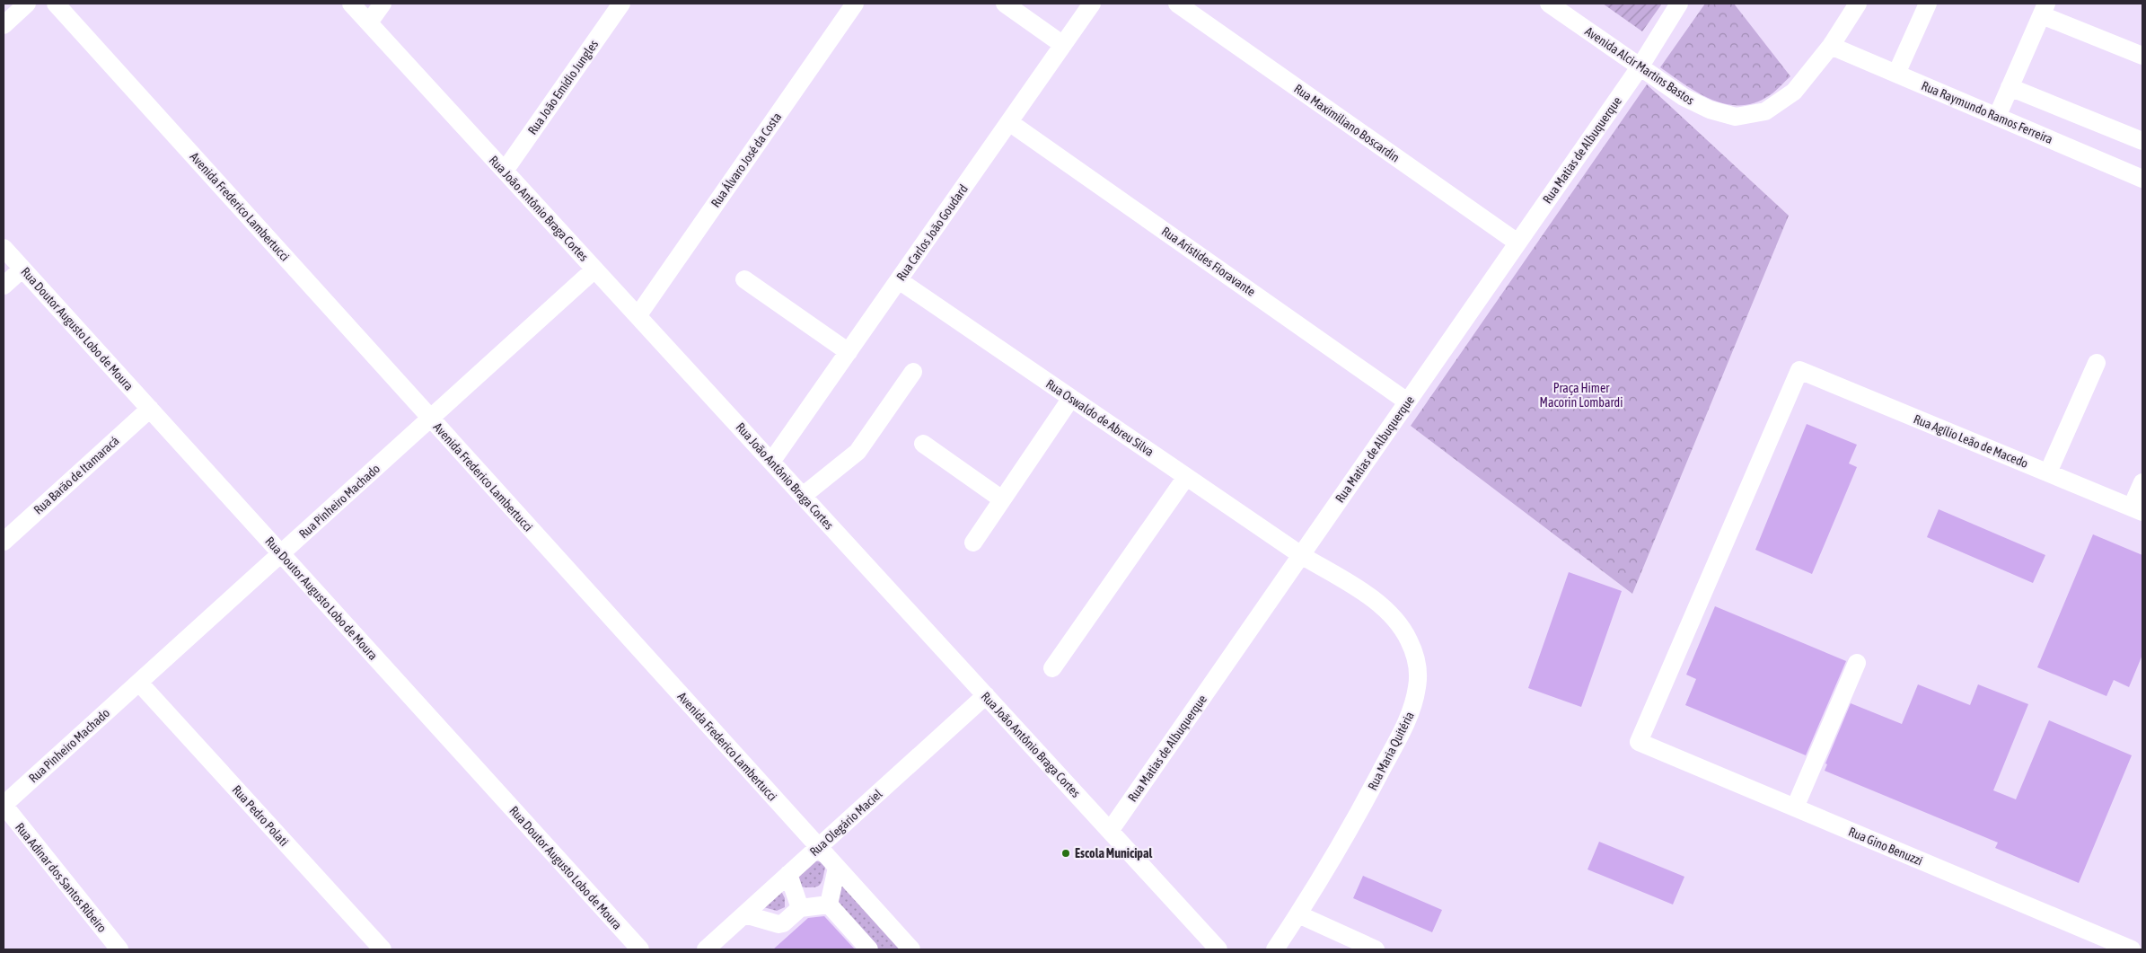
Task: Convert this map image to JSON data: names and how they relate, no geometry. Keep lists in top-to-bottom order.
{
  "streets": {
    "street": [
      "Avenida Alcir Martins Bastos",
      "Rua João Emídio Jungles",
      "Rua Raymundo Ramos Ferreira",
      "Rua Maximiliano Boscardin",
      "Rua Matias de Albuquerque",
      "Rua Álvaro José da Costa",
      "Avenida Frederico Lambertucci",
      "Rua João Antônio Braga Cortes",
      "Rua Carlos João Goudard",
      "Rua Aristides Fioravante",
      "Rua Doutor Augusto Lobo de Moura",
      "Rua Oswaldo de Abreu Silva",
      "Rua Agílio Leão de Macedo",
      "Rua Barão de Itamaracá",
      "Rua Pinheiro Machado",
      "Rua Maria Quitéria",
      "Rua Pedro Polati",
      "Rua Olegário Maciel",
      "Rua Gino Benuzzi",
      "Rua Adinar dos Santos Ribeiro"
    ]
  },
  "crossings": [
    ["Avenida Alcir Martins Bastos", "Rua Raymundo Ramos Ferreira"],
    ["Avenida Alcir Martins Bastos", "Rua Matias de Albuquerque"],
    ["Rua João Emídio Jungles", "Rua João Antônio Braga Cortes"],
    ["Rua Maximiliano Boscardin", "Rua Matias de Albuquerque"],
    ["Rua Matias de Albuquerque", "Rua João Antônio Braga Cortes"],
    ["Rua Matias de Albuquerque", "Rua Aristides Fioravante"],
    ["Rua Matias de Albuquerque", "Rua Oswaldo de Abreu Silva"],
    ["Rua Matias de Albuquerque", "Rua Maria Quitéria"],
    ["Rua Álvaro José da Costa", "Rua João Antônio Braga Cortes"],
    ["Avenida Frederico Lambertucci", "Rua Pinheiro Machado"],
    ["Avenida Frederico Lambertucci", "Rua Olegário Maciel"],
    ["Rua João Antônio Braga Cortes", "Rua Carlos João Goudard"],
    ["Rua João Antônio Braga Cortes", "Rua Pinheiro Machado"],
    ["Rua João Antônio Braga Cortes", "Rua Olegário Maciel"],
    ["Rua Carlos João Goudard", "Rua Aristides Fioravante"],
    ["Rua Carlos João Goudard", "Rua Oswaldo de Abreu Silva"],
    ["Rua Doutor Augusto Lobo de Moura", "Rua Barão de Itamaracá"],
    ["Rua Doutor Augusto Lobo de Moura", "Rua Pinheiro Machado"],
    ["Rua Oswaldo de Abreu Silva", "Rua Maria Quitéria"],
    ["Rua Agílio Leão de Macedo", "Rua Gino Benuzzi"],
    ["Rua Pinheiro Machado", "Rua Pedro Polati"],
    ["Rua Pinheiro Machado", "Rua Adinar dos Santos Ribeiro"]
  ],
  "parks": ["Praça Himer Macorin Lombardi"],
  "places": ["Escola Municipal"]
}
